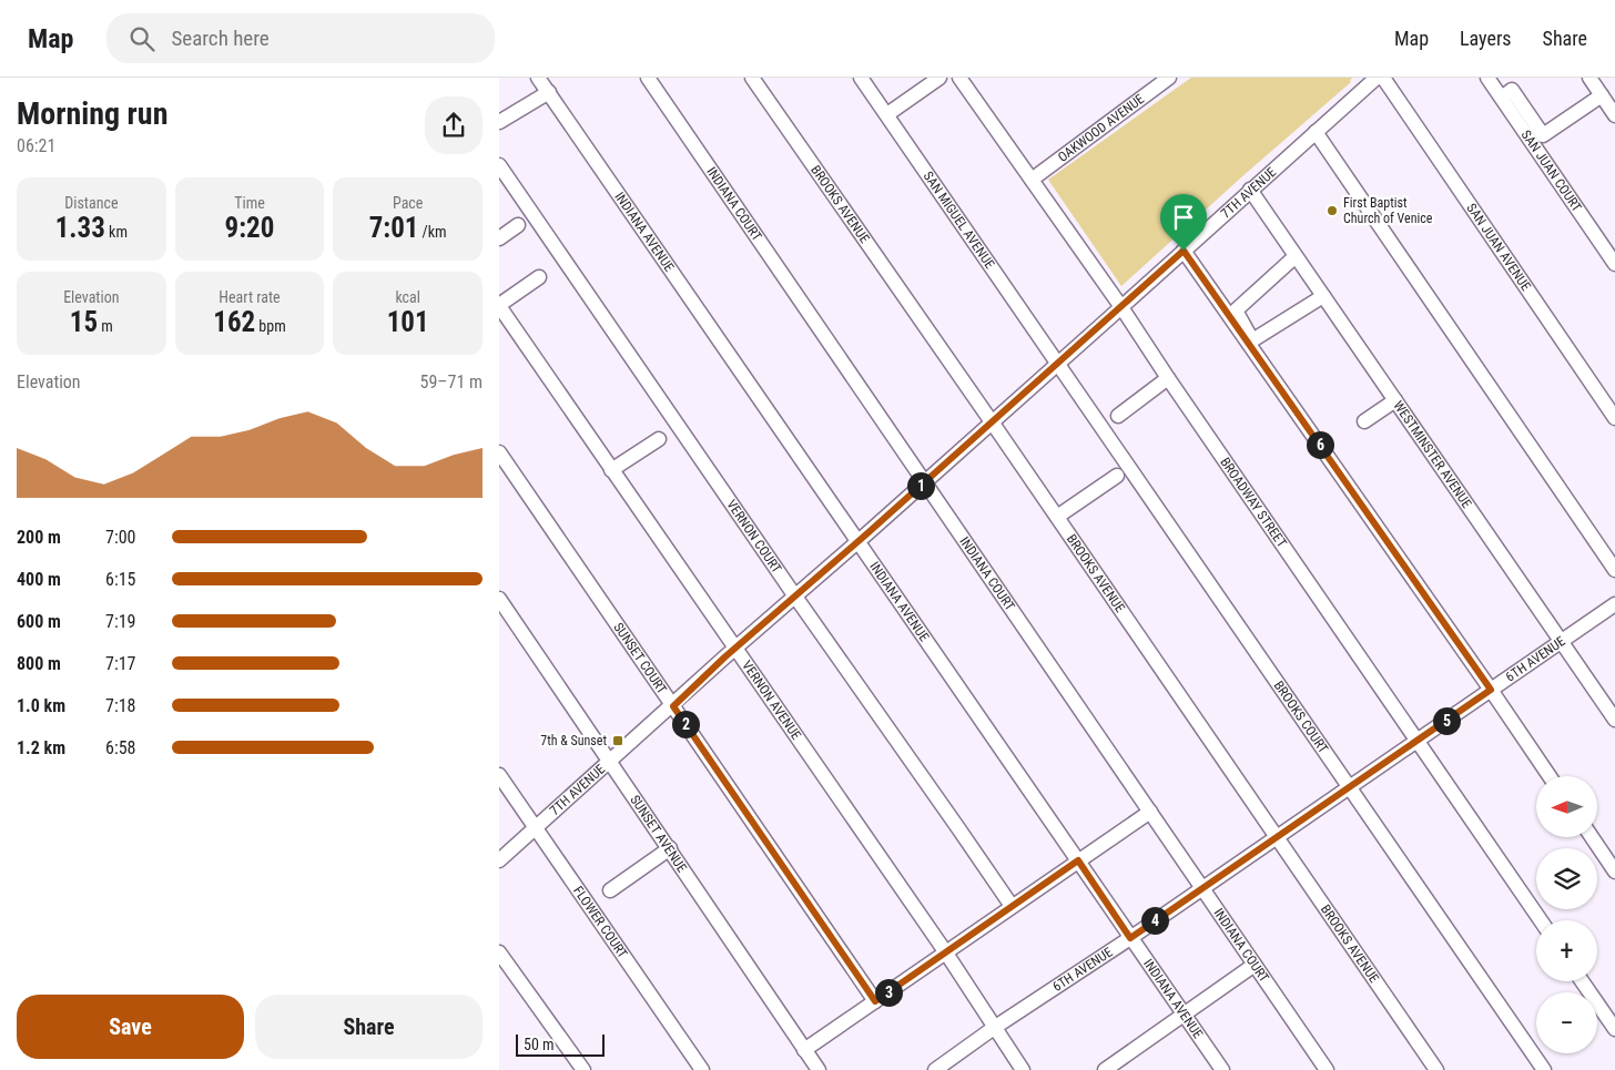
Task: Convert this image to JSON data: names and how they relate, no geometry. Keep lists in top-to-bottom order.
{
  "streets": {
    "street": [
      "OAKWOOD AVENUE",
      "SAN JUAN COURT",
      "7TH AVENUE",
      "INDIANA COURT",
      "BROOKS AVENUE",
      "SAN MIGUEL AVENUE",
      "INDIANA AVENUE",
      "SAN JUAN AVENUE",
      "WESTMINSTER AVENUE",
      "BROADWAY STREET",
      "VERNON COURT",
      "SUNSET COURT",
      "6TH AVENUE",
      "VERNON AVENUE",
      "BROOKS COURT",
      "SUNSET AVENUE",
      "FLOWER COURT"
    ]
  },
  "crossings": [
    ["OAKWOOD AVENUE", "BROADWAY STREET"],
    ["7TH AVENUE", "INDIANA COURT"],
    ["7TH AVENUE", "BROOKS AVENUE"],
    ["7TH AVENUE", "SAN MIGUEL AVENUE"],
    ["7TH AVENUE", "INDIANA AVENUE"],
    ["7TH AVENUE", "WESTMINSTER AVENUE"],
    ["7TH AVENUE", "BROADWAY STREET"],
    ["7TH AVENUE", "VERNON COURT"],
    ["7TH AVENUE", "SUNSET COURT"],
    ["7TH AVENUE", "VERNON AVENUE"],
    ["7TH AVENUE", "BROOKS COURT"],
    ["7TH AVENUE", "SUNSET AVENUE"],
    ["7TH AVENUE", "FLOWER COURT"],
    ["INDIANA COURT", "6TH AVENUE"],
    ["BROOKS AVENUE", "6TH AVENUE"],
    ["SAN MIGUEL AVENUE", "BROOKS COURT"],
    ["INDIANA AVENUE", "6TH AVENUE"],
    ["WESTMINSTER AVENUE", "6TH AVENUE"],
    ["BROADWAY STREET", "6TH AVENUE"],
    ["6TH AVENUE", "VERNON AVENUE"],
    ["6TH AVENUE", "BROOKS COURT"]
  ],
  "places": {
    "other": ["First Baptist Church of Venice"],
    "transit": ["7th & Sunset"]
  },
  "scale_bar": "50 m",
  "north": "left",
  "page": {
    "header": "Map",
    "search": "Search here",
    "nav": ["Map", "Layers", "Share"],
    "heading": ["Morning run", "06:21"],
    "stats": [
      ["Distance", "1.33 km"],
      ["Time", "9:20"],
      ["Pace", "7:01 /km"],
      ["Elevation", "15 m"],
      ["Heart rate", "162 bpm"],
      ["kcal", "101"]
    ],
    "chart": ["Elevation", "59–71 m"],
    "pins": [
      "6",
      "1",
      "5",
      "2",
      "4",
      "3"
    ],
    "list": [
      {
        "name": "200 m",
        "note": "7:00"
      },
      {
        "name": "400 m",
        "note": "6:15"
      },
      {
        "name": "600 m",
        "note": "7:19"
      },
      {
        "name": "800 m",
        "note": "7:17"
      },
      {
        "name": "1.0 km",
        "note": "7:18"
      },
      {
        "name": "1.2 km",
        "note": "6:58"
      }
    ],
    "map_buttons": ["+", "−"],
    "buttons": ["Save", "Share"],
    "scale": "50 m"
  }
}
